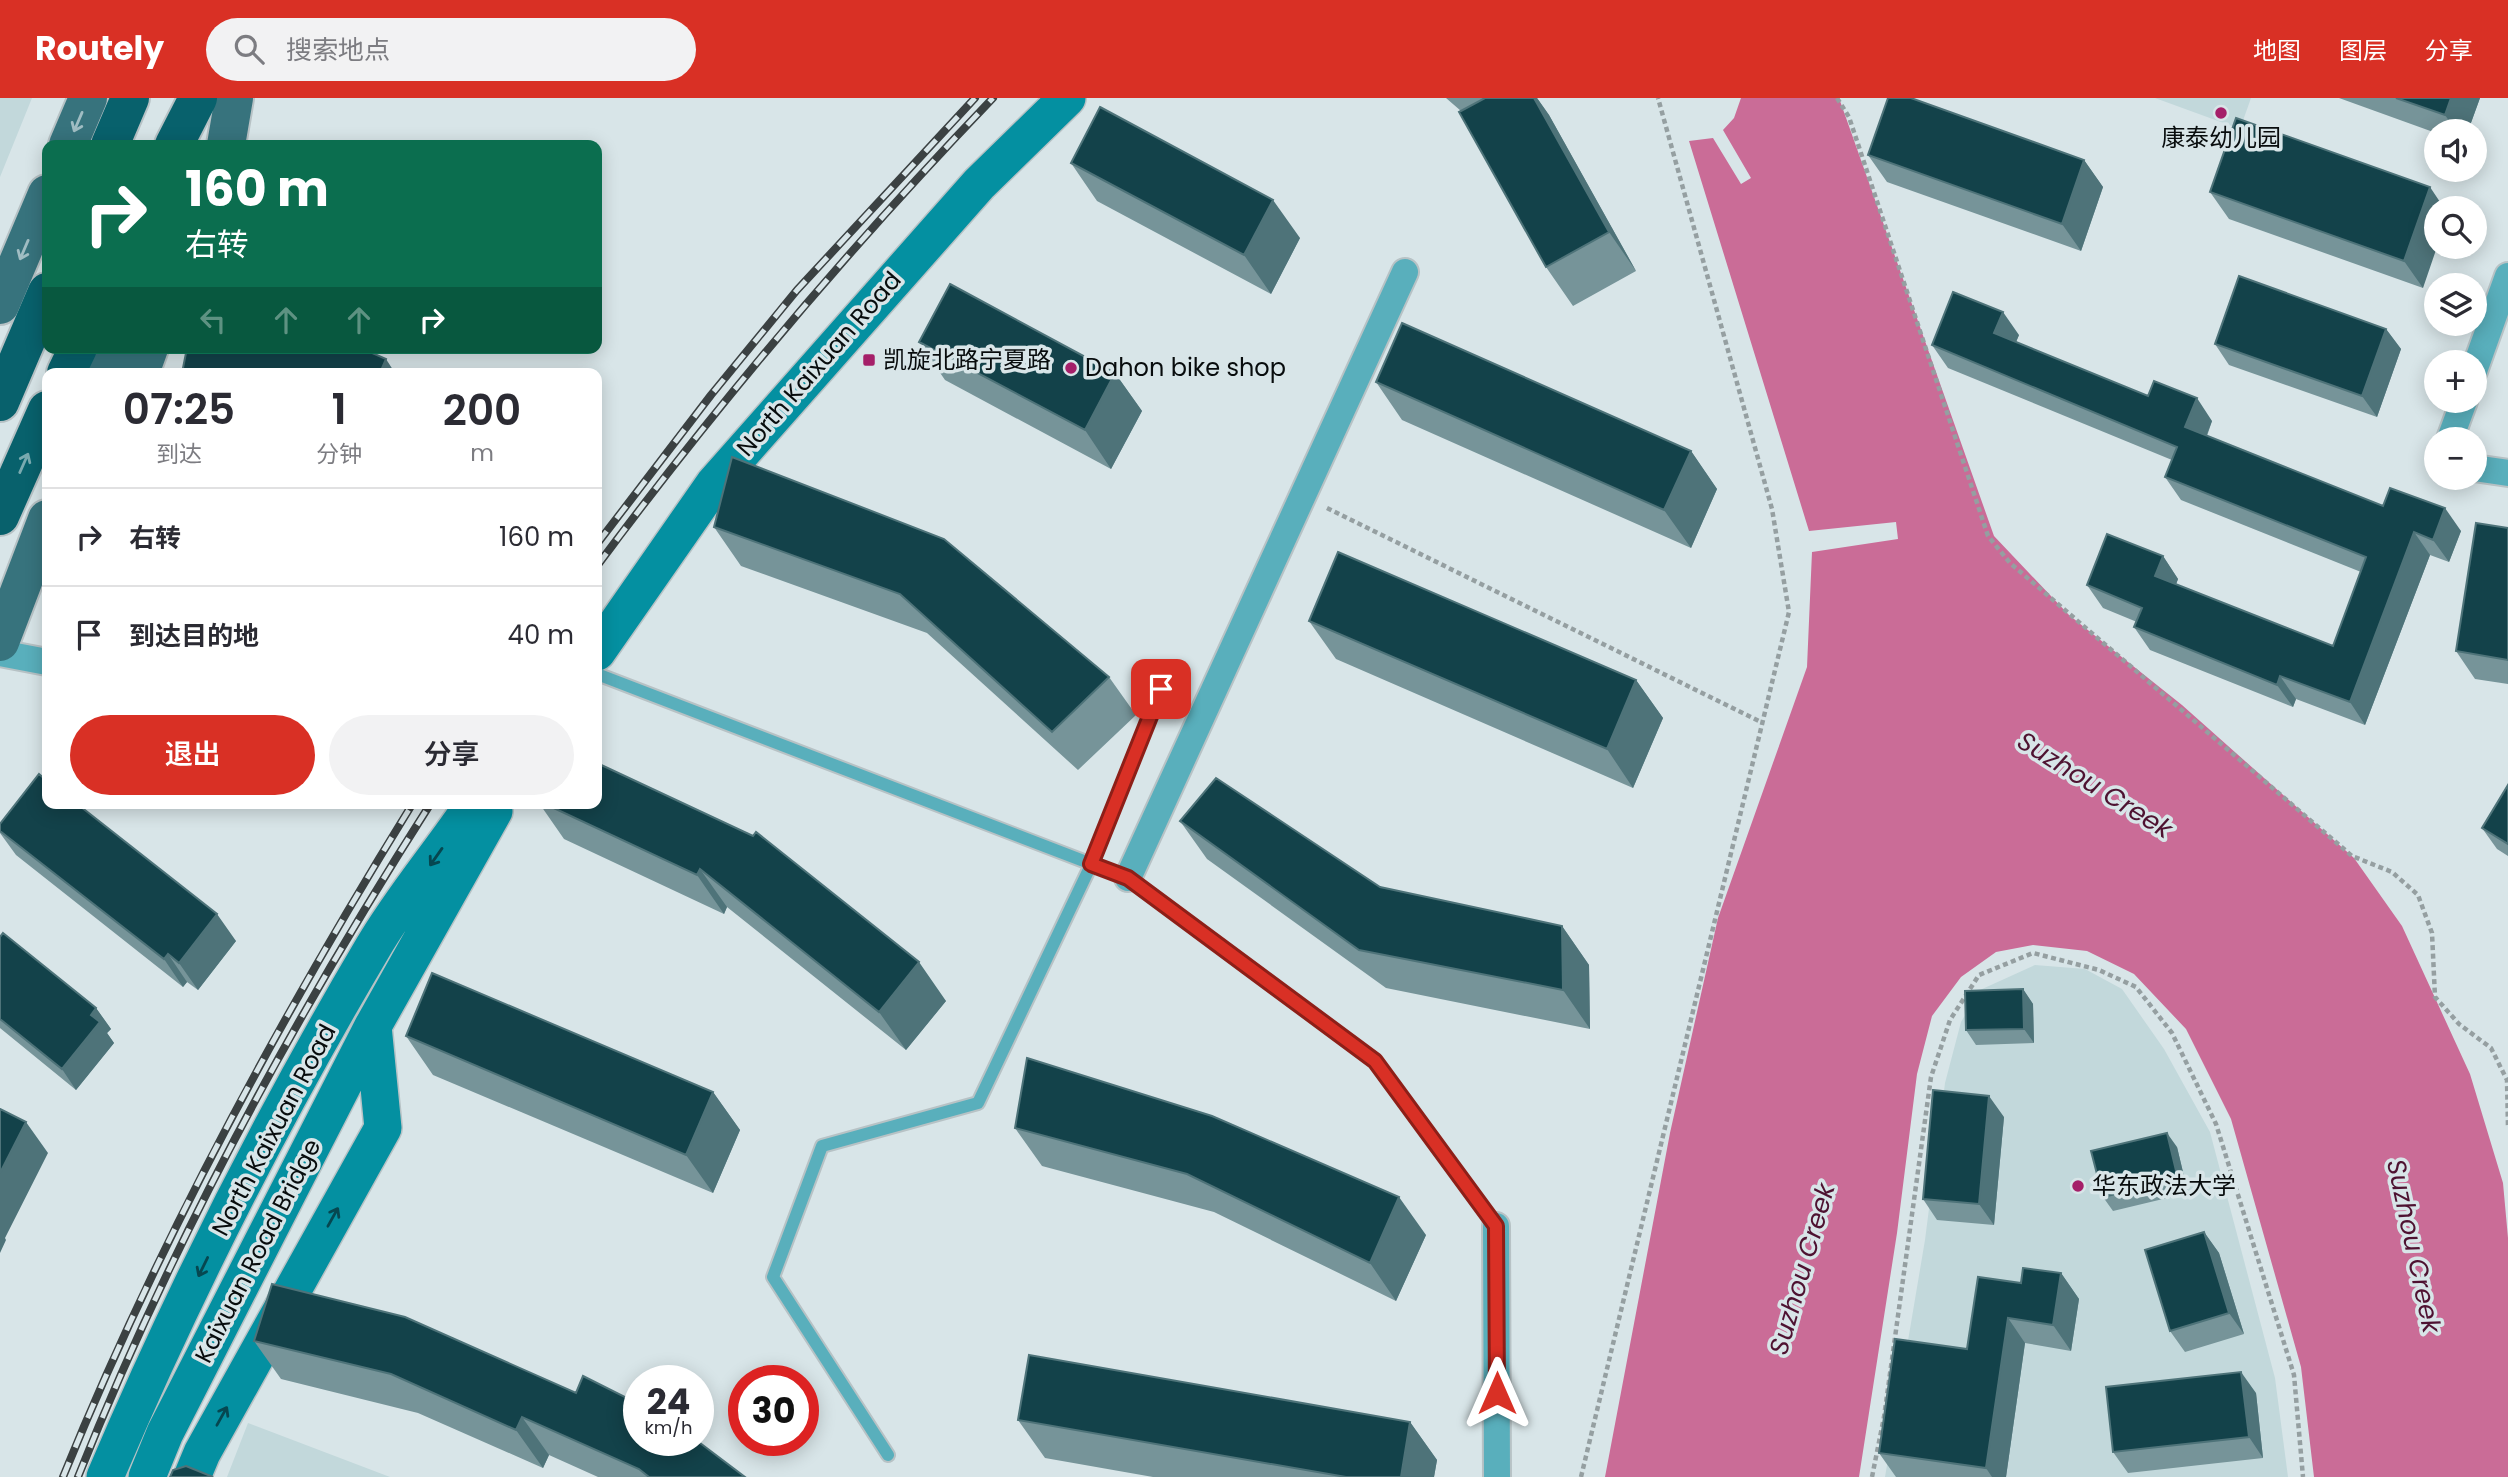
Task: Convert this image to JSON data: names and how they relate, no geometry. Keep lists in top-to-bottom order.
{
  "streets": {
    "street": ["North Kaixuan Road", "Kaixuan Road Bridge"]
  },
  "crossings": [
    ["North Kaixuan Road", "Kaixuan Road Bridge"]
  ],
  "water": ["Suzhou Creek"],
  "places": {
    "other": ["康泰幼儿园", "Dahon bike shop", "华东政法大学"],
    "transit": ["凯旋北路宁夏路"]
  },
  "page": {
    "header": "Routely",
    "search": "搜索地点",
    "nav": ["地图", "图层", "分享"],
    "map_buttons": ["+", "−"],
    "turn": ["160 m", "右转"],
    "eta": [
      "07:25",
      "到达",
      "1",
      "分钟",
      "200",
      "m"
    ],
    "list": [
      {
        "name": "右转",
        "value": "160 m"
      },
      {
        "name": "到达目的地",
        "value": "40 m"
      }
    ],
    "buttons": ["退出", "分享"],
    "speed": "24 km/h",
    "limit": "30"
  }
}
